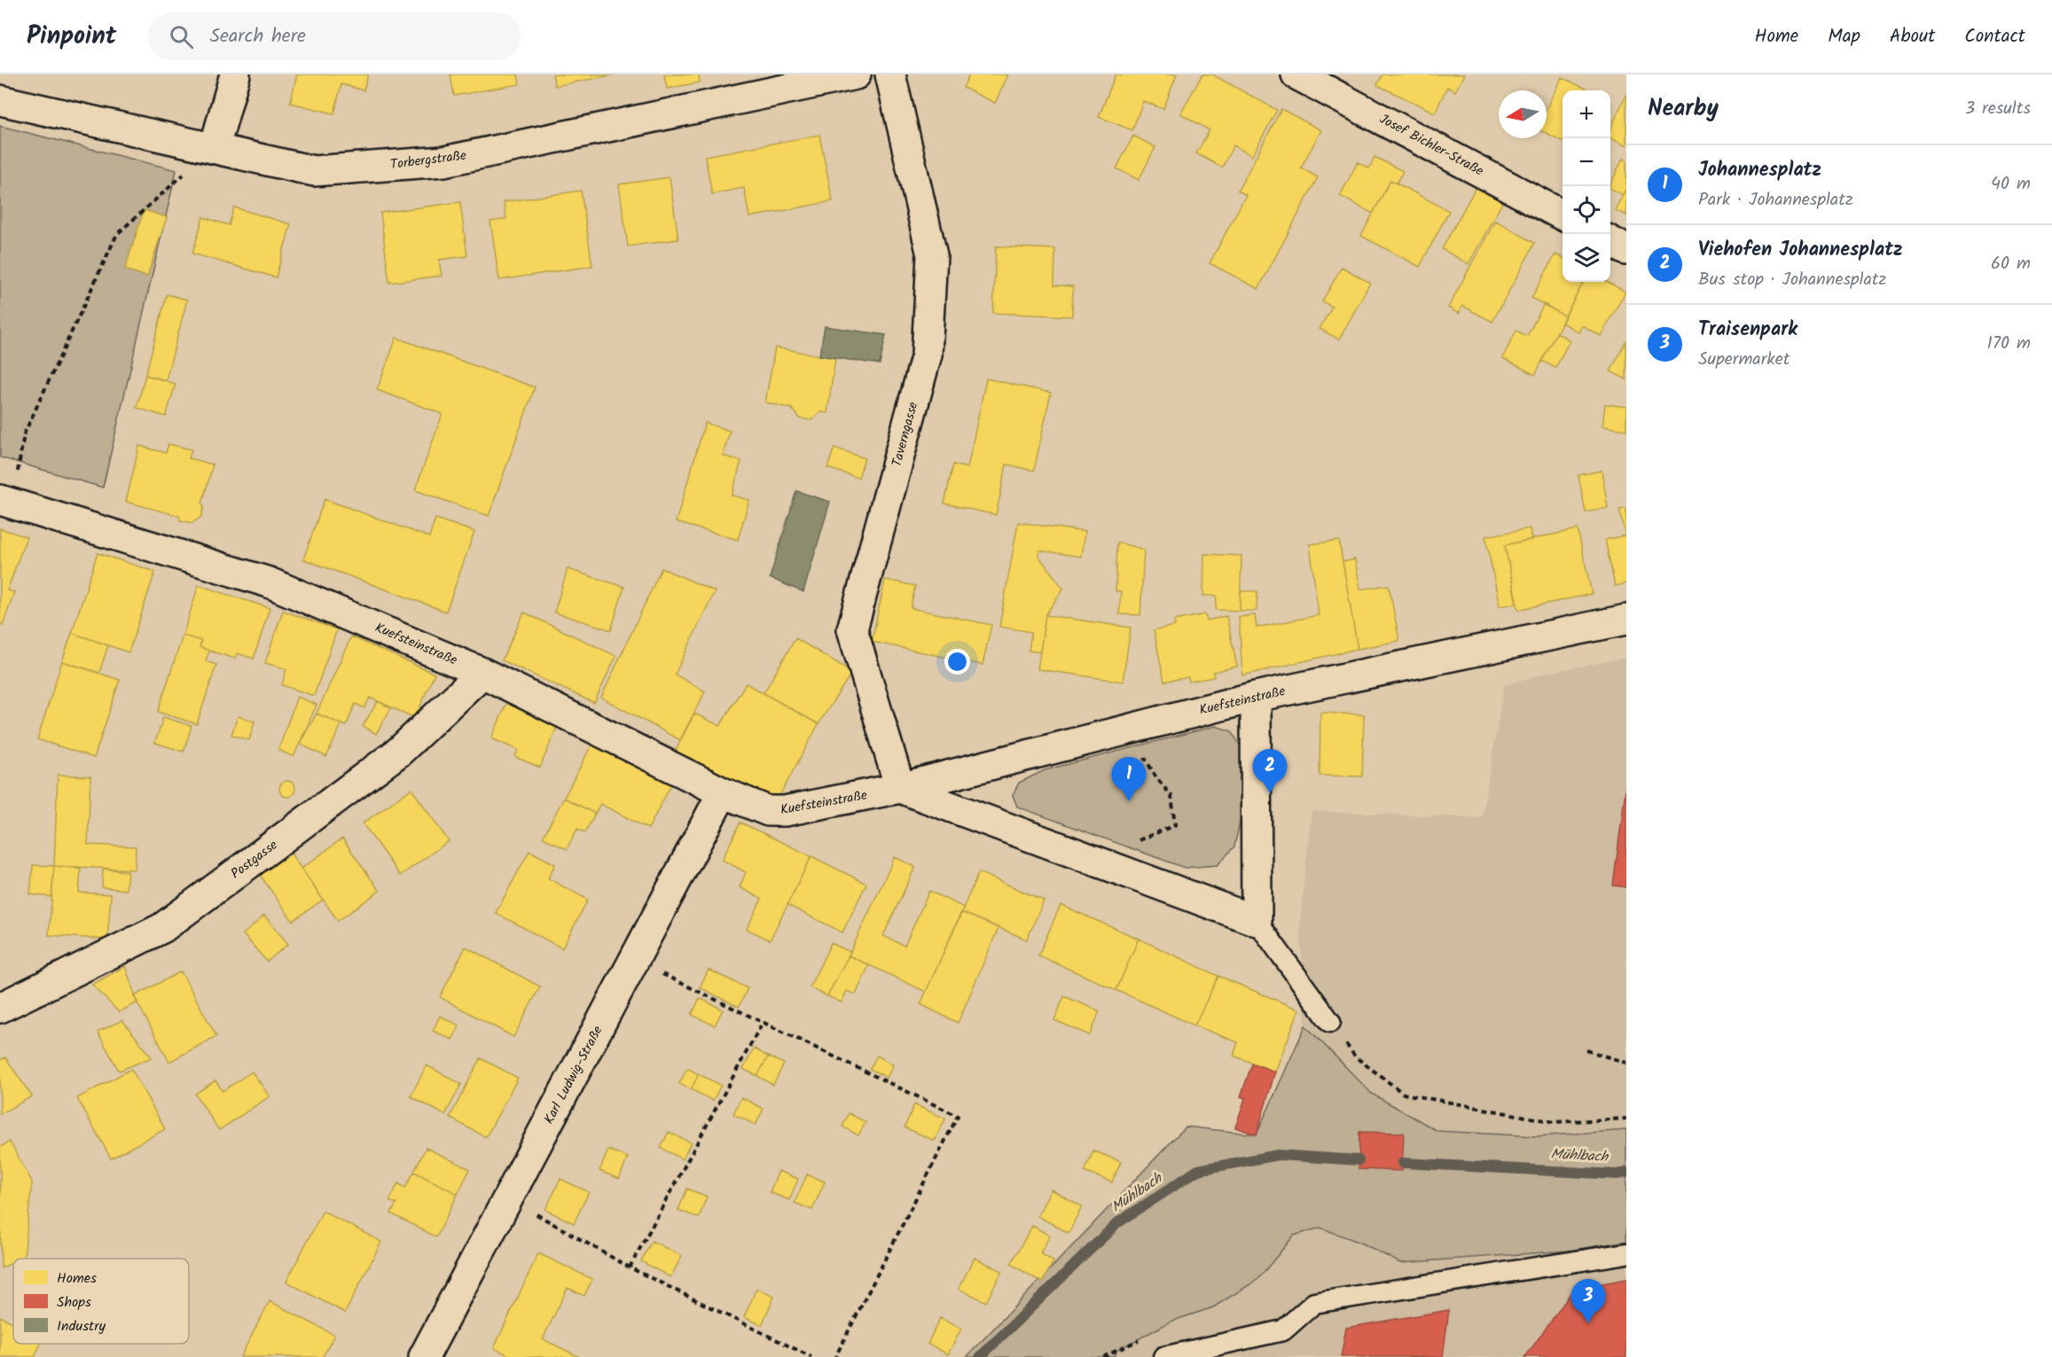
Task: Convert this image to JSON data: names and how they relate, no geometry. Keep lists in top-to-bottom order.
{
  "streets": {
    "street": [
      "Josef Bichler-Straße",
      "Torbergstraße",
      "Taverngasse",
      "Kuefsteinstraße",
      "Postgasse",
      "Karl Ludwig-Straße"
    ]
  },
  "crossings": [
    ["Taverngasse", "Kuefsteinstraße"],
    ["Kuefsteinstraße", "Postgasse"],
    ["Kuefsteinstraße", "Karl Ludwig-Straße"]
  ],
  "water": ["Mühlbach"],
  "legend": ["Homes", "Shops", "Industry"],
  "north": "left",
  "page": {
    "header": "Pinpoint",
    "search": "Search here",
    "nav": [
      "Home",
      "Map",
      "About",
      "Contact"
    ],
    "heading": ["Nearby", "3 results"],
    "map_buttons": ["+", "−"],
    "list": [
      {
        "mark": "1",
        "name": "Johannesplatz",
        "note": "Park · Johannesplatz",
        "value": "40 m"
      },
      {
        "mark": "2",
        "name": "Viehofen Johannesplatz",
        "note": "Bus stop · Johannesplatz",
        "value": "60 m"
      },
      {
        "mark": "3",
        "name": "Traisenpark",
        "note": "Supermarket",
        "value": "170 m"
      }
    ],
    "pins": ["2", "1", "3"]
  }
}
